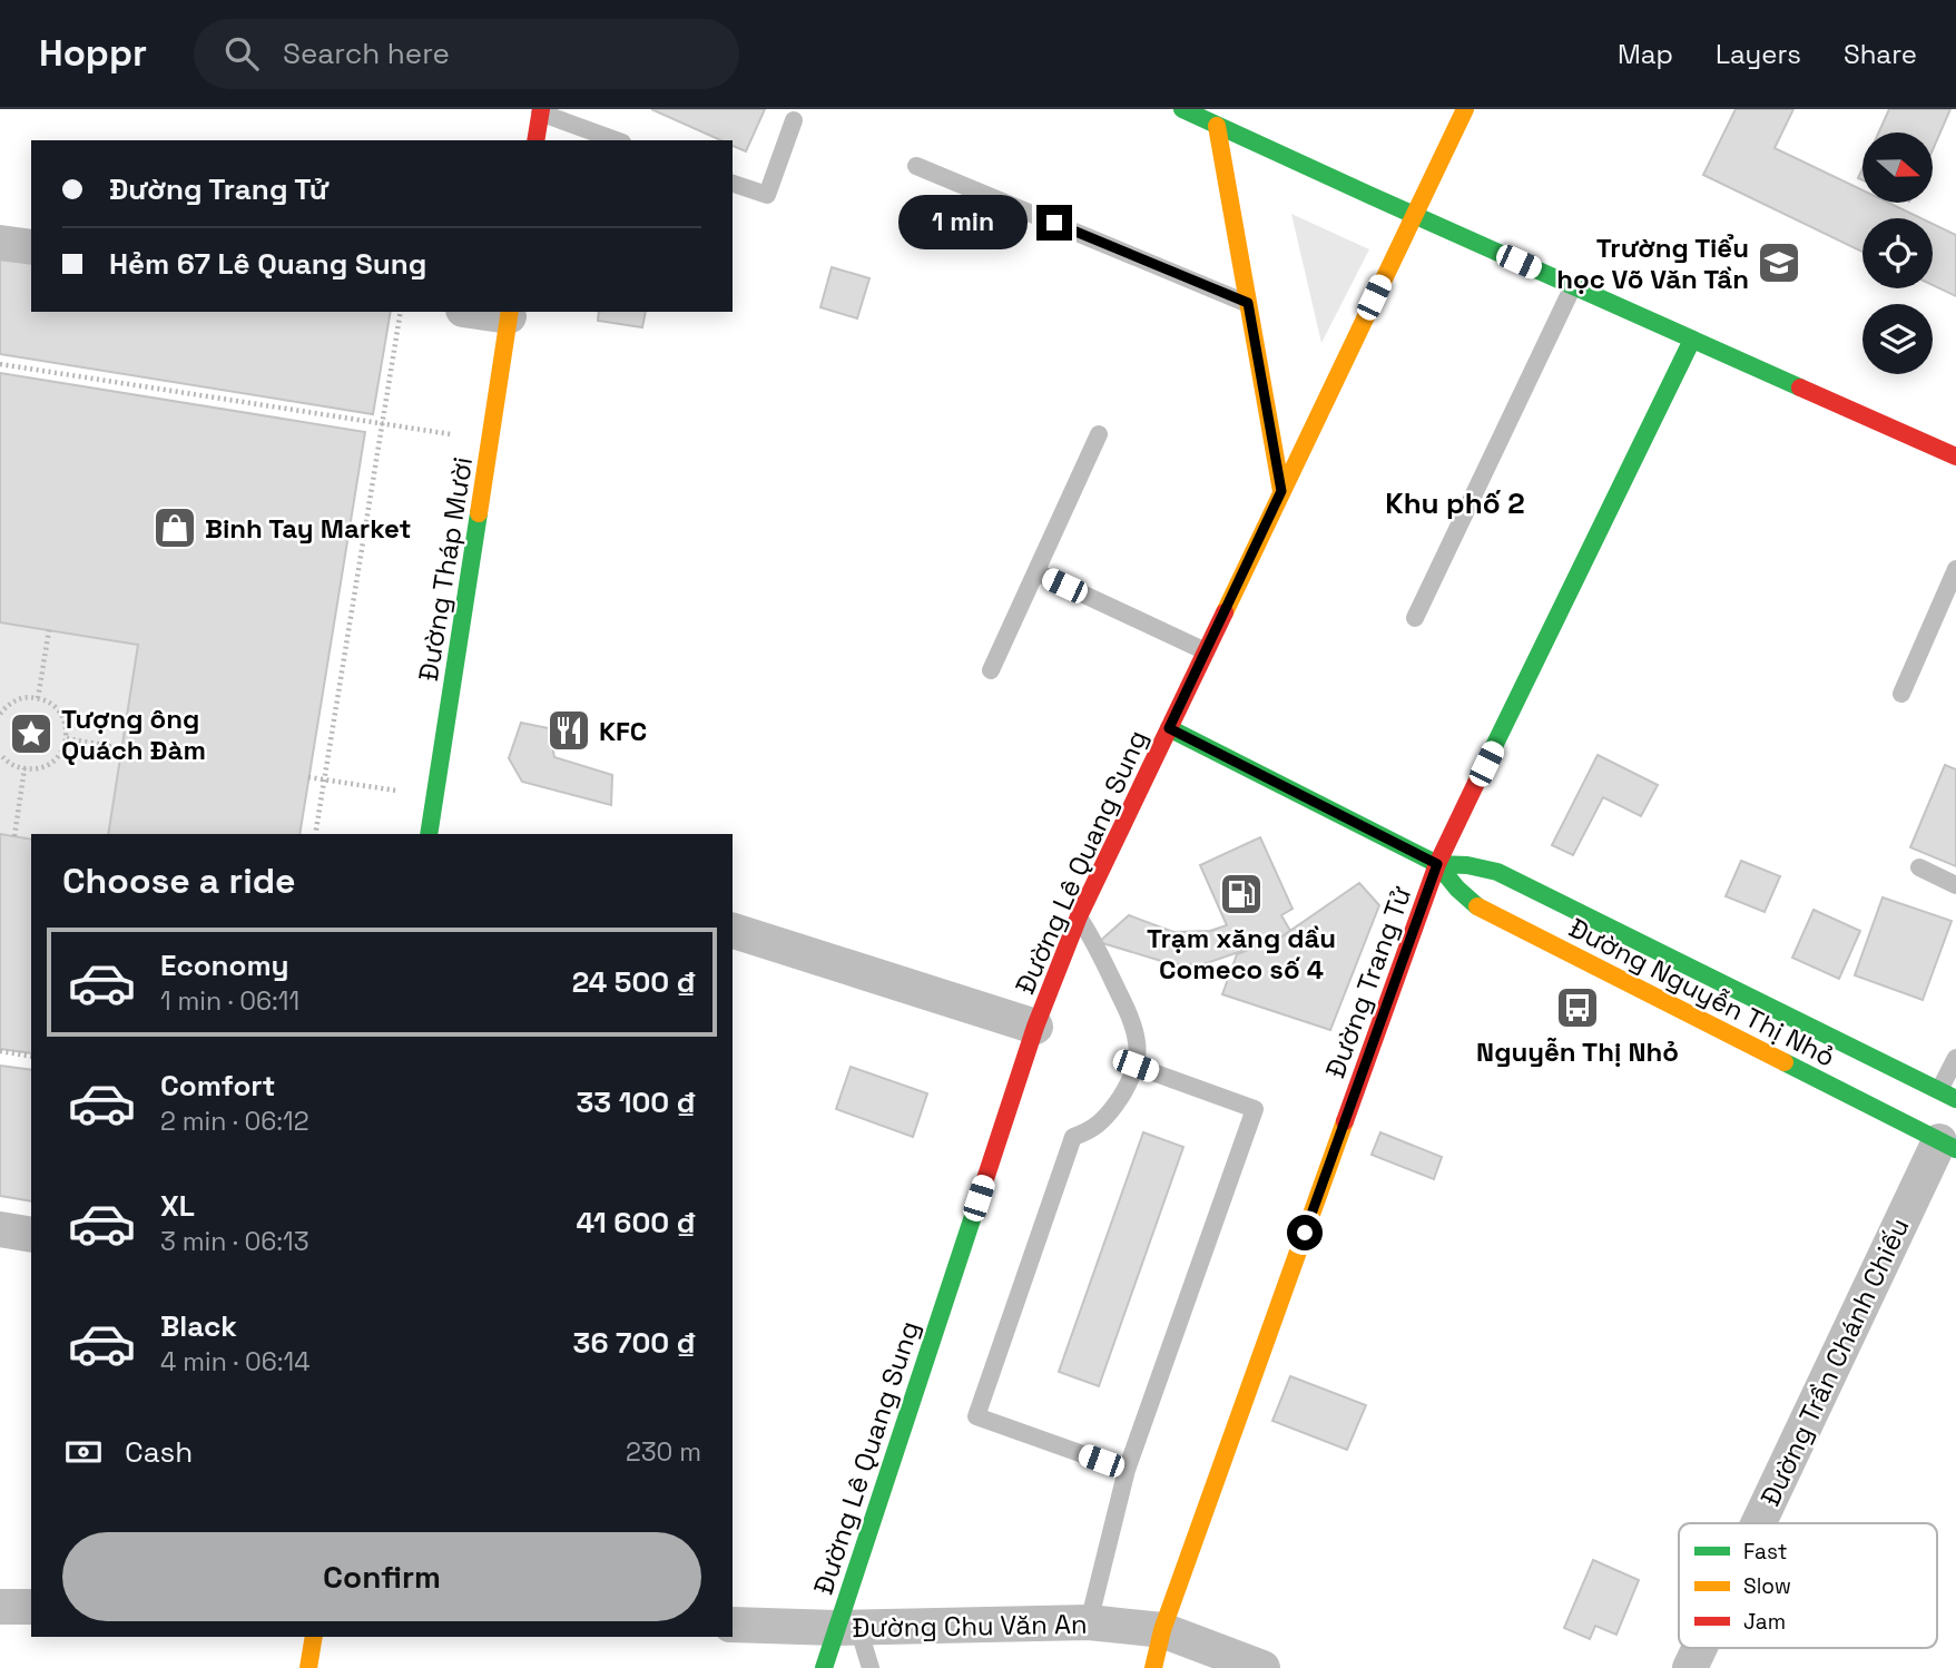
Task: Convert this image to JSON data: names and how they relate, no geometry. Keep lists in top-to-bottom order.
{
  "streets": {
    "main road": [
      "Đường Tháp Mười",
      "Đường Lê Quang Sung",
      "Đường Trang Tử",
      "Đường Nguyễn Thị Nhỏ"
    ],
    "street": ["Đường Trần Chánh Chiếu", "Đường Chu Văn An"]
  },
  "crossings": [
    ["Đường Lê Quang Sung", "Đường Nguyễn Thị Nhỏ"],
    ["Đường Lê Quang Sung", "Đường Chu Văn An"],
    ["Đường Trang Tử", "Đường Nguyễn Thị Nhỏ"],
    ["Đường Trang Tử", "Đường Chu Văn An"],
    ["Đường Nguyễn Thị Nhỏ", "Đường Trần Chánh Chiếu"]
  ],
  "districts": ["Khu phố 2"],
  "places": {
    "school or university": ["Trường Tiểu học Võ Văn Tần"],
    "shop": ["Binh Tay Market"],
    "restaurant": ["KFC"],
    "place": ["Tượng ông Quách Đàm"],
    "fuel station": ["Trạm xăng dầu Comeco số 4"],
    "bus stop": ["Nguyễn Thị Nhỏ"]
  },
  "legend": ["Fast", "Slow", "Jam"],
  "north": "right",
  "page": {
    "header": "Hoppr",
    "search": "Search here",
    "nav": ["Map", "Layers", "Share"],
    "banner": ["Đường Trang Tử", "Hẻm 67 Lê Quang Sung"],
    "bubble": "1 min",
    "heading": "Choose a ride",
    "list": [
      {
        "name": "Economy",
        "note": "1 min · 06:11",
        "value": "24 500 ₫"
      },
      {
        "name": "Comfort",
        "note": "2 min · 06:12",
        "value": "33 100 ₫"
      },
      {
        "name": "XL",
        "note": "3 min · 06:13",
        "value": "41 600 ₫"
      },
      {
        "name": "Black",
        "note": "4 min · 06:14",
        "value": "36 700 ₫"
      }
    ],
    "pay": ["Cash", "230 m"],
    "buttons": "Confirm"
  }
}
